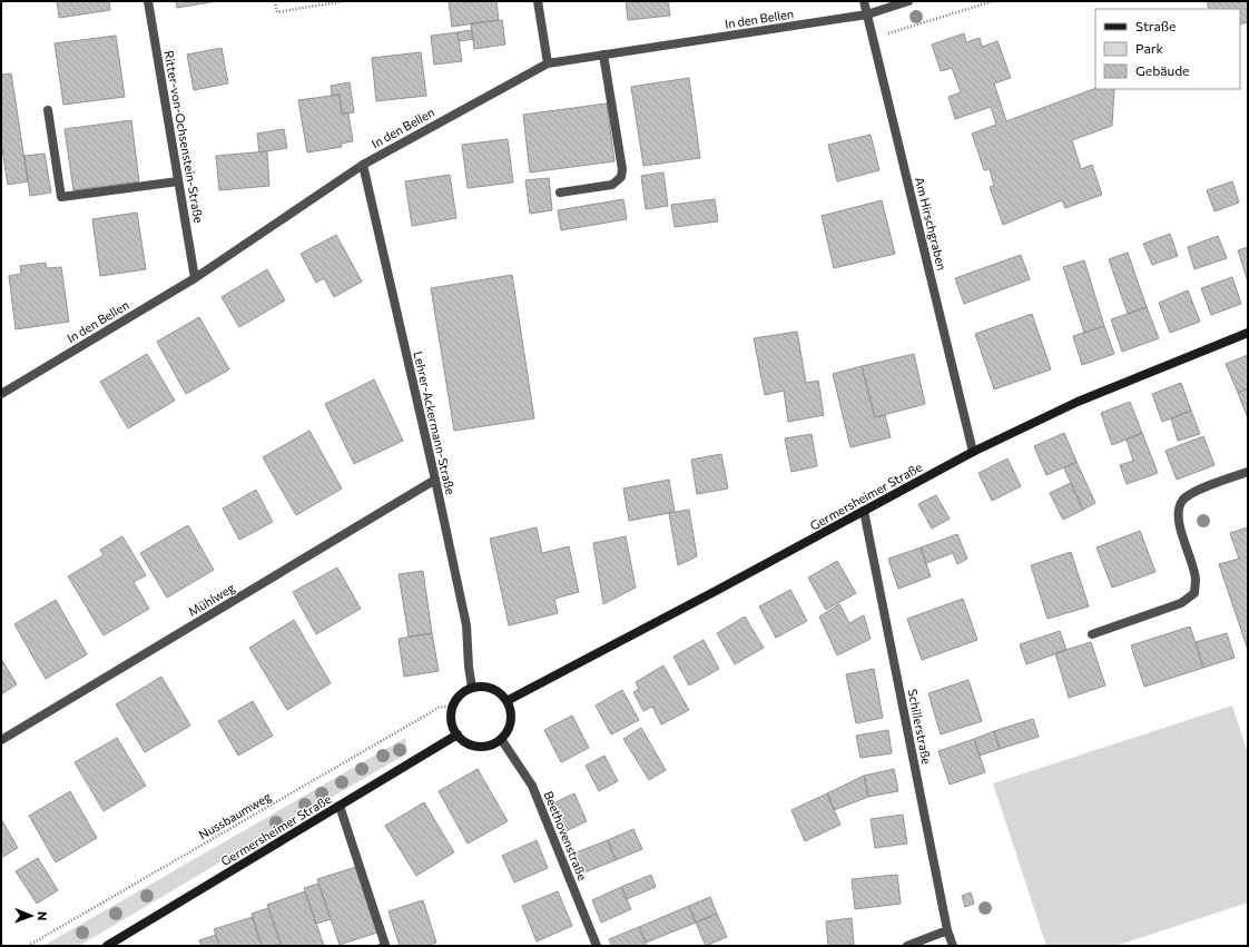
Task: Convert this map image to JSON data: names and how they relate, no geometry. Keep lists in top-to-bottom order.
{
  "streets": {
    "main road": ["Germersheimer Straße"],
    "street": [
      "In den Bellen",
      "Ritter-von-Ochsenstein-Straße",
      "Am Hirschgraben",
      "Lehrer-Ackermann-Straße",
      "Mühlweg",
      "Schillerstraße",
      "Beethovenstraße"
    ],
    "path": ["Nussbaumweg"]
  },
  "crossings": [
    ["In den Bellen", "Ritter-von-Ochsenstein-Straße"],
    ["In den Bellen", "Am Hirschgraben"],
    ["In den Bellen", "Lehrer-Ackermann-Straße"],
    ["Am Hirschgraben", "Germersheimer Straße"],
    ["Lehrer-Ackermann-Straße", "Germersheimer Straße"],
    ["Lehrer-Ackermann-Straße", "Mühlweg"],
    ["Lehrer-Ackermann-Straße", "Nussbaumweg"],
    ["Lehrer-Ackermann-Straße", "Beethovenstraße"],
    ["Germersheimer Straße", "Schillerstraße"],
    ["Germersheimer Straße", "Nussbaumweg"],
    ["Germersheimer Straße", "Beethovenstraße"],
    ["Nussbaumweg", "Beethovenstraße"]
  ],
  "legend": ["Straße", "Park", "Gebäude"],
  "north": "right"
}
